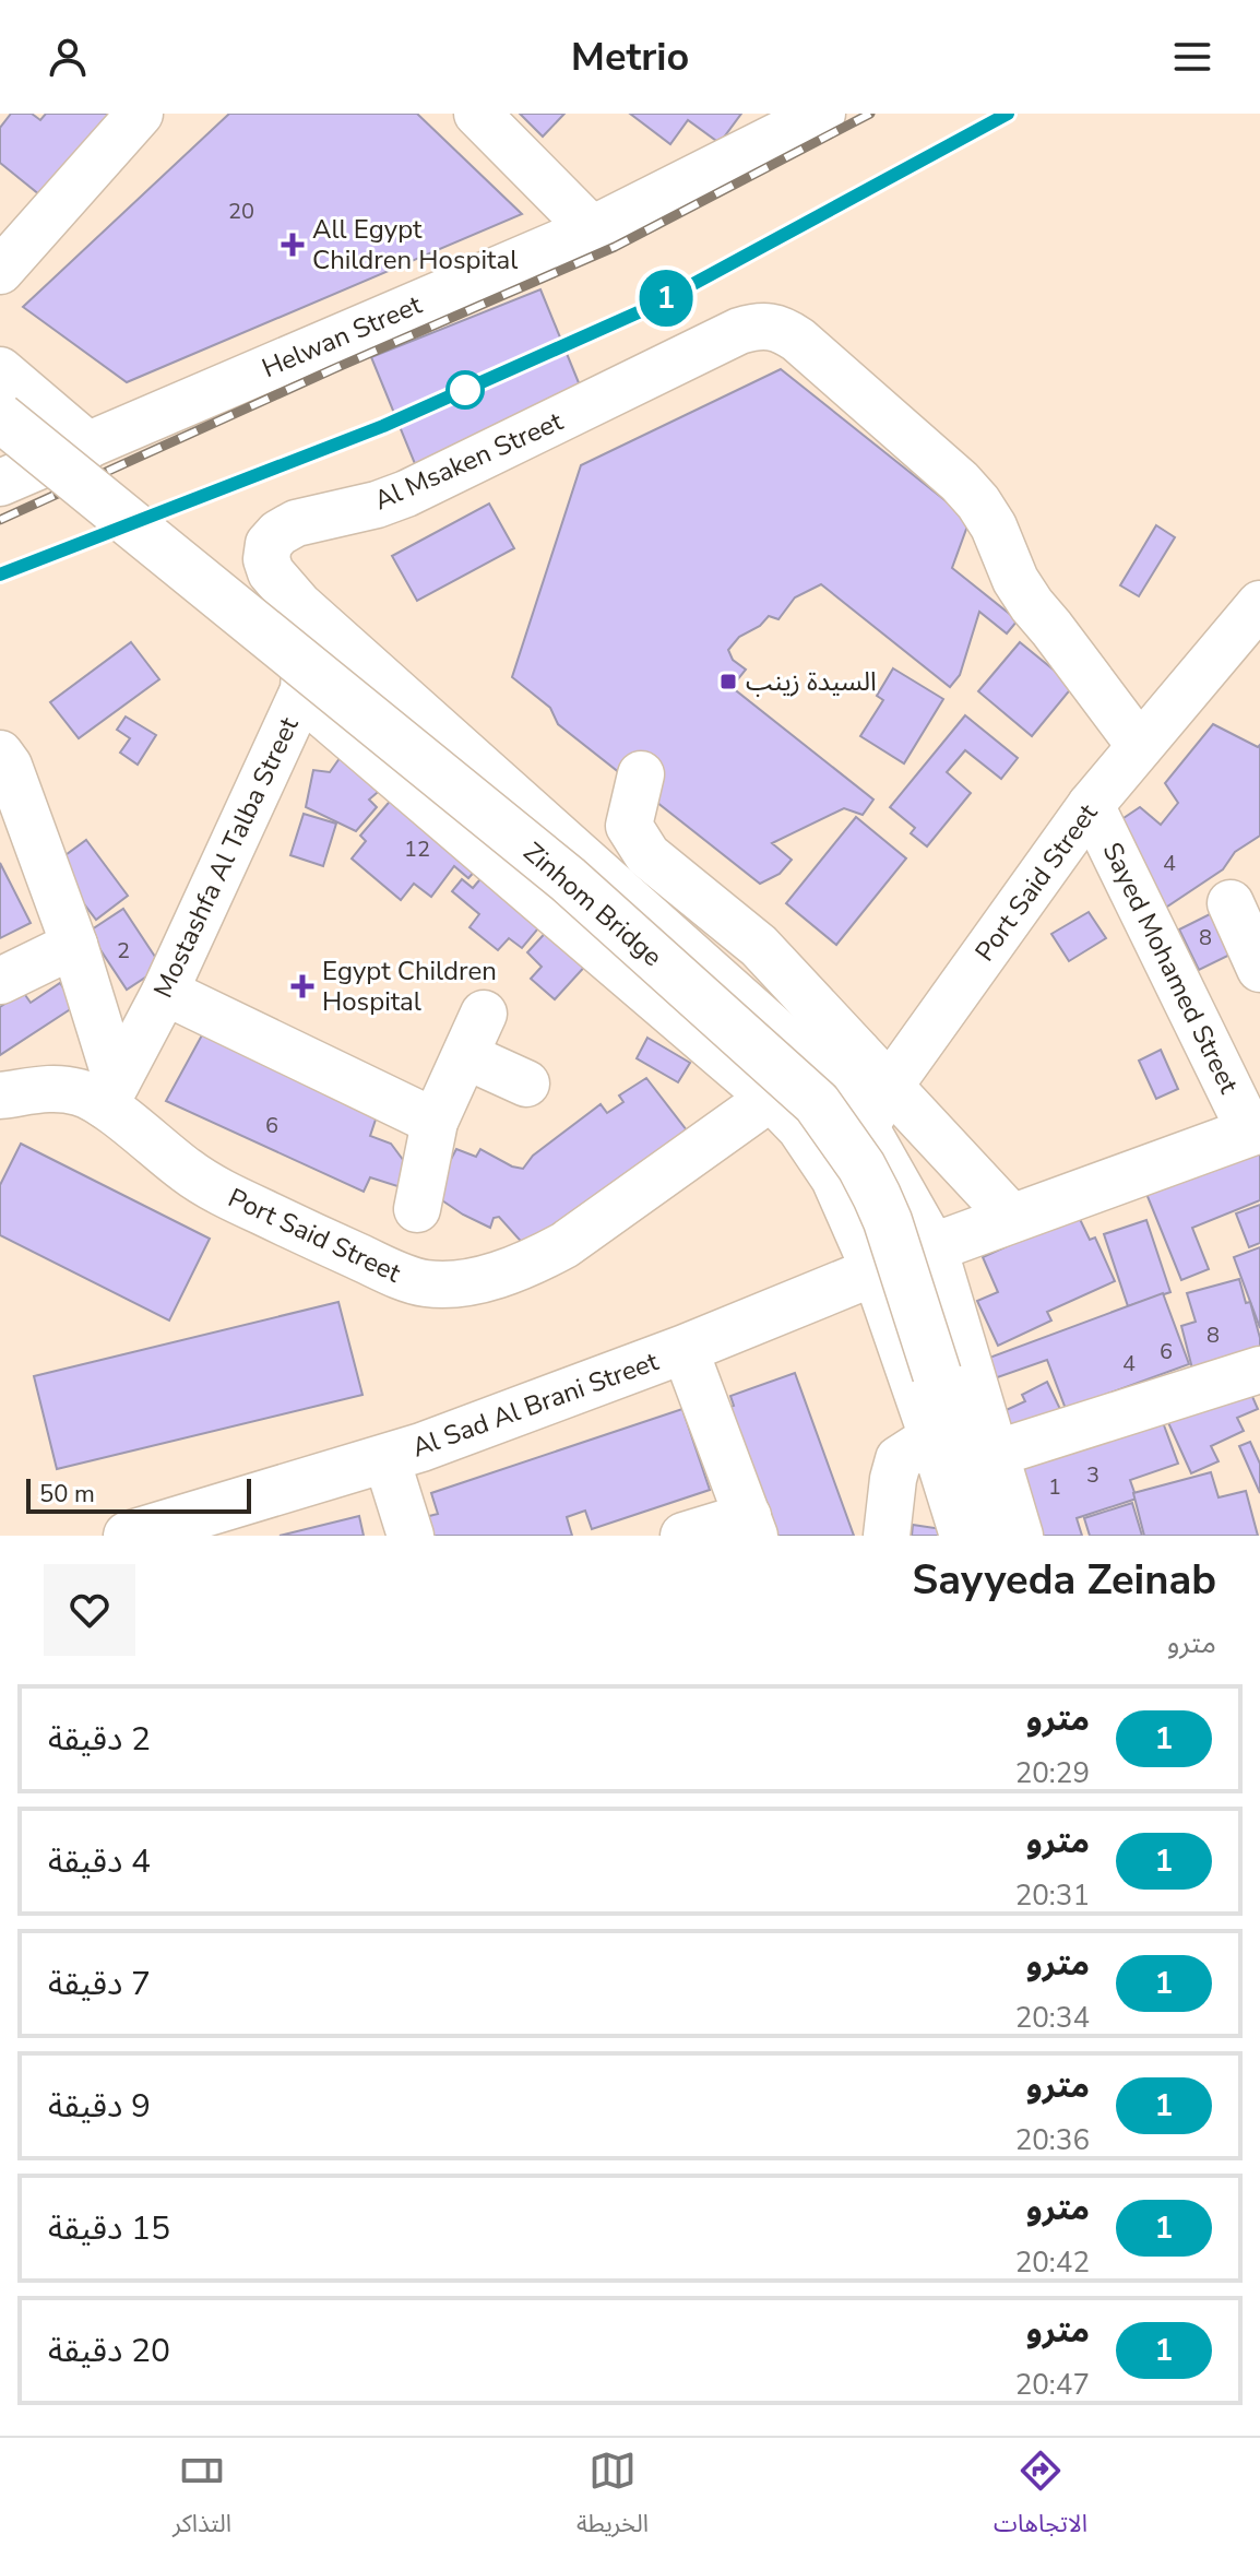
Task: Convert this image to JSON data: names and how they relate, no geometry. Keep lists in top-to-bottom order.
{
  "streets": {
    "main road": ["Zinhom Bridge", "Al Sad Al Brani Street"],
    "street": [
      "Helwan Street",
      "Al Msaken Street",
      "Mostashfa Al Talba Street",
      "Port Said Street",
      "Sayed Mohamed Street"
    ]
  },
  "crossings": [
    ["Al Msaken Street", "Mostashfa Al Talba Street"],
    ["Al Msaken Street", "Port Said Street"],
    ["Mostashfa Al Talba Street", "Port Said Street"],
    ["Port Said Street", "Sayed Mohamed Street"],
    ["Sayed Mohamed Street", "Al Sad Al Brani Street"]
  ],
  "places": {
    "health": ["All Egypt Children Hospital", "Egypt Children Hospital"],
    "transit": ["السيدة زينب"]
  },
  "lines": ["metro line 1"],
  "house_numbers": [
    "20",
    "12",
    "4",
    "8",
    "2",
    "6",
    "8",
    "6",
    "4",
    "3",
    "1"
  ],
  "scale_bar": "50 m",
  "page": {
    "header": "Metrio",
    "on_map": "1",
    "scale": "50 m",
    "heading": ["Sayyeda Zeinab", "مترو"],
    "list": [
      {
        "mark": "1",
        "name": "مترو",
        "note": "20:29",
        "value": "2 دقيقة"
      },
      {
        "mark": "1",
        "name": "مترو",
        "note": "20:31",
        "value": "4 دقيقة"
      },
      {
        "mark": "1",
        "name": "مترو",
        "note": "20:34",
        "value": "7 دقيقة"
      },
      {
        "mark": "1",
        "name": "مترو",
        "note": "20:36",
        "value": "9 دقيقة"
      },
      {
        "mark": "1",
        "name": "مترو",
        "note": "20:42",
        "value": "15 دقيقة"
      },
      {
        "mark": "1",
        "name": "مترو",
        "note": "20:47",
        "value": "20 دقيقة"
      }
    ],
    "tabs": ["الاتجاهات", "الخريطة", "التذاكر"]
  }
}
